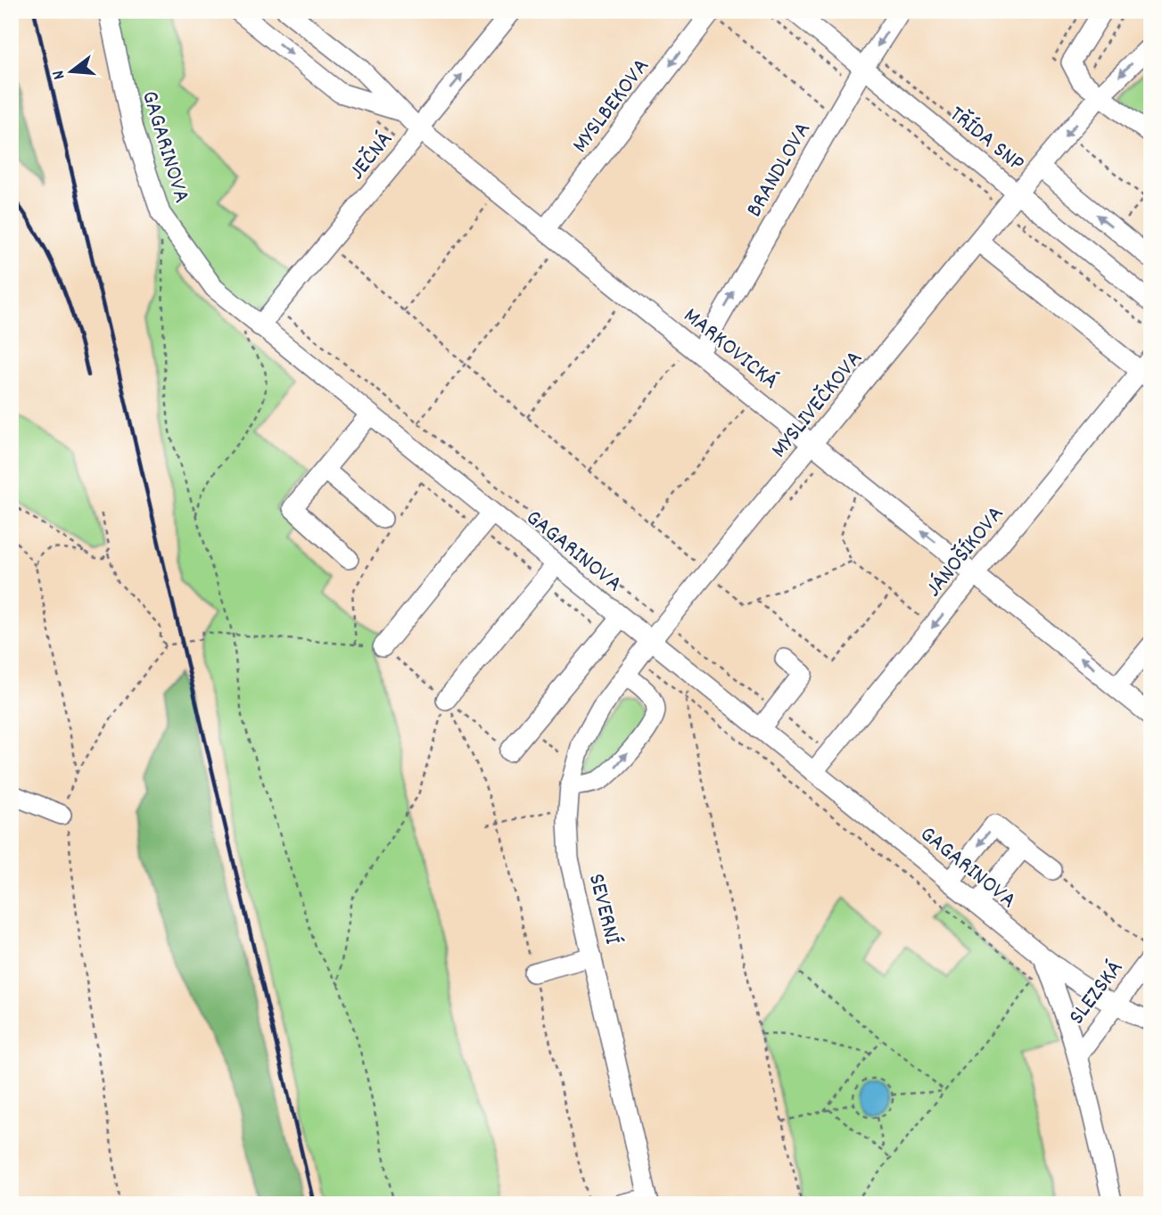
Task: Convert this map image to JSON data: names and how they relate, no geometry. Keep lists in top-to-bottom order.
{
  "streets": {
    "street": [
      "MYSLBEKOVA",
      "TŘÍDA SNP",
      "GAGARINOVA",
      "JEČNÁ",
      "BRANDLOVA",
      "MARKOVICKÁ",
      "MYSLIVEČKOVA",
      "JÁNOŠÍKOVA",
      "SEVERNÍ",
      "SLEZSKÁ"
    ]
  },
  "crossings": [
    ["MYSLBEKOVA", "MARKOVICKÁ"],
    ["TŘÍDA SNP", "BRANDLOVA"],
    ["TŘÍDA SNP", "MYSLIVEČKOVA"],
    ["GAGARINOVA", "JEČNÁ"],
    ["GAGARINOVA", "MYSLIVEČKOVA"],
    ["GAGARINOVA", "JÁNOŠÍKOVA"],
    ["GAGARINOVA", "SEVERNÍ"],
    ["GAGARINOVA", "SLEZSKÁ"],
    ["JEČNÁ", "MARKOVICKÁ"],
    ["BRANDLOVA", "MARKOVICKÁ"],
    ["MARKOVICKÁ", "MYSLIVEČKOVA"],
    ["MARKOVICKÁ", "JÁNOŠÍKOVA"],
    ["MYSLIVEČKOVA", "SEVERNÍ"]
  ],
  "one_way": ["MYSLBEKOVA", "JEČNÁ", "JÁNOŠÍKOVA"],
  "north": "left"
}
